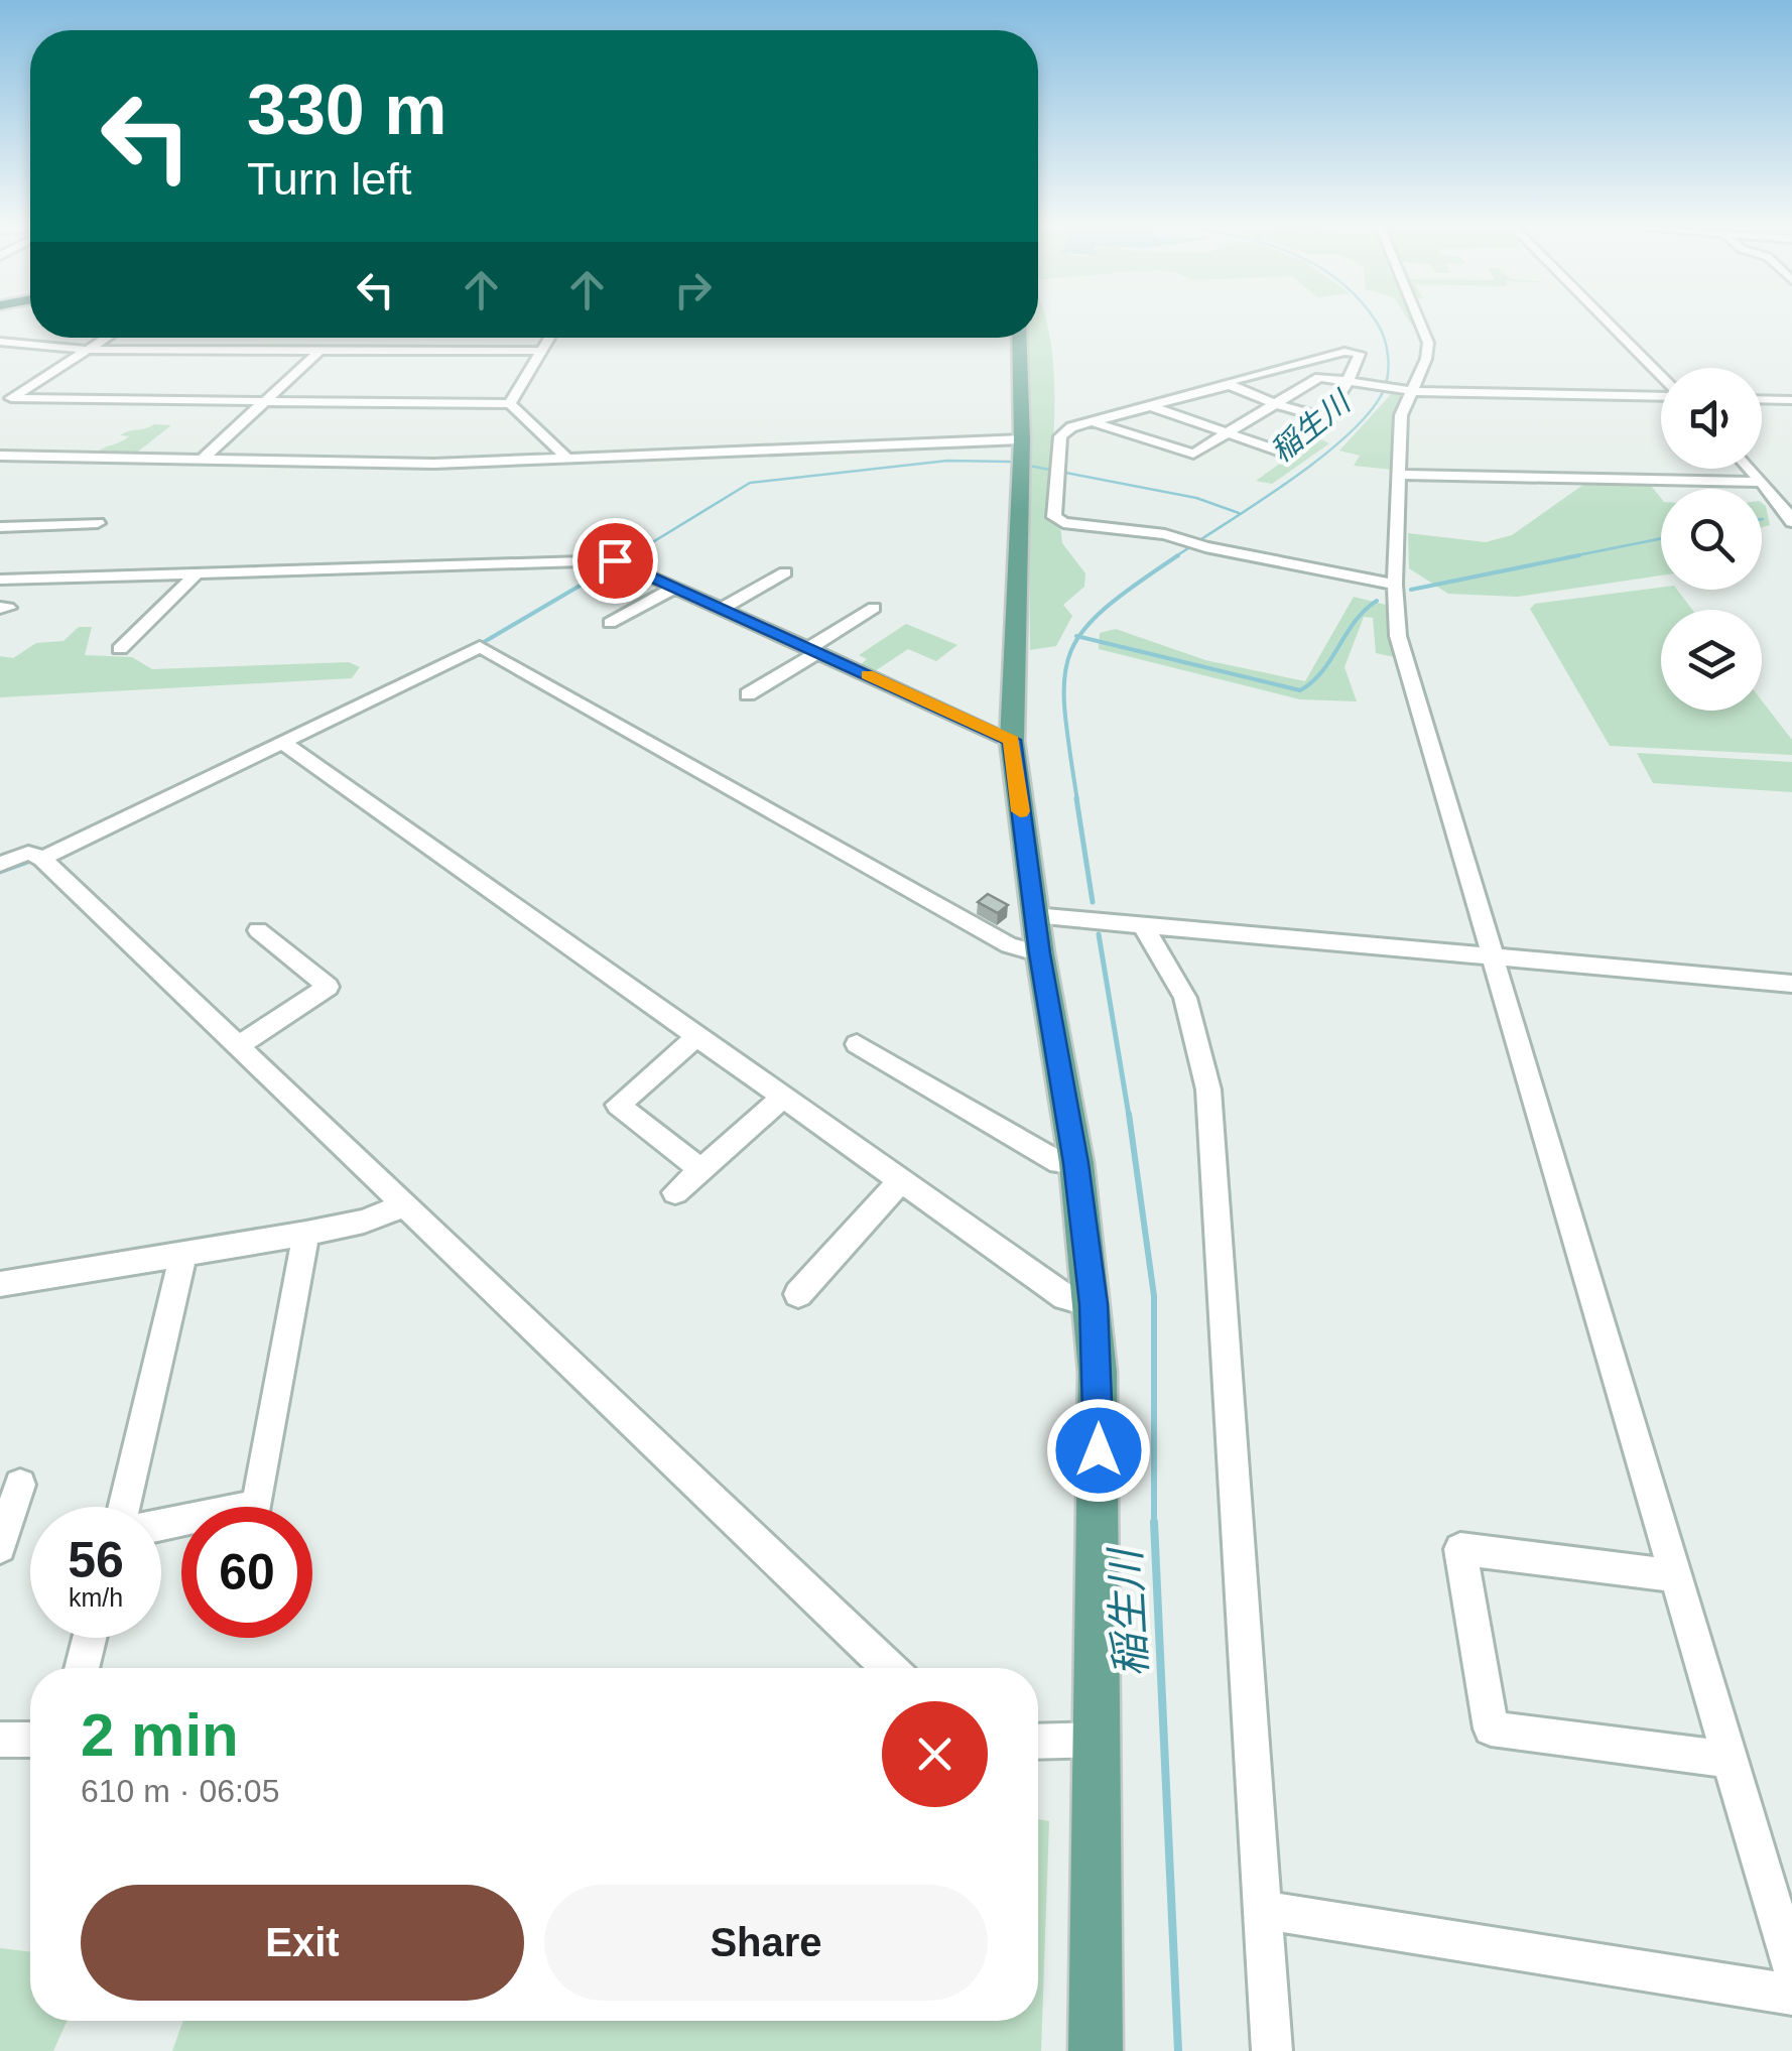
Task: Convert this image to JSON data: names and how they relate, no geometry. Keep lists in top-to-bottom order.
{
  "water": ["稲生川"],
  "page": {
    "turn": ["330 m", "Turn left"],
    "speed": "56 km/h",
    "limit": "60",
    "heading": ["2 min", "610 m · 06:05"],
    "buttons": ["Exit", "Share"]
  }
}
